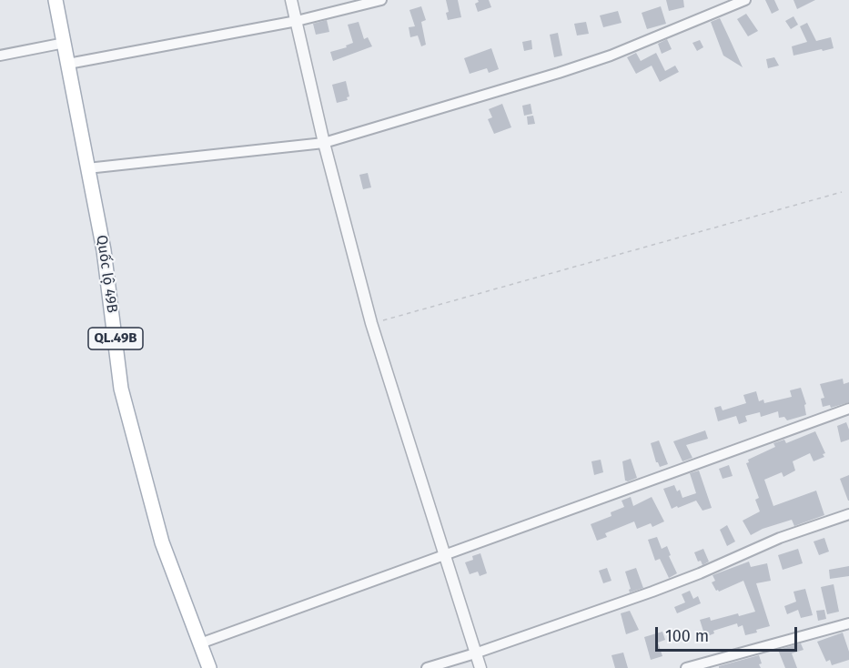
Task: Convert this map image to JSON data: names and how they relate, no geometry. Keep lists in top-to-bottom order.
{
  "streets": {
    "main road": ["Quốc lộ 49B", "QL.49B"]
  },
  "scale_bar": "100 m"
}
